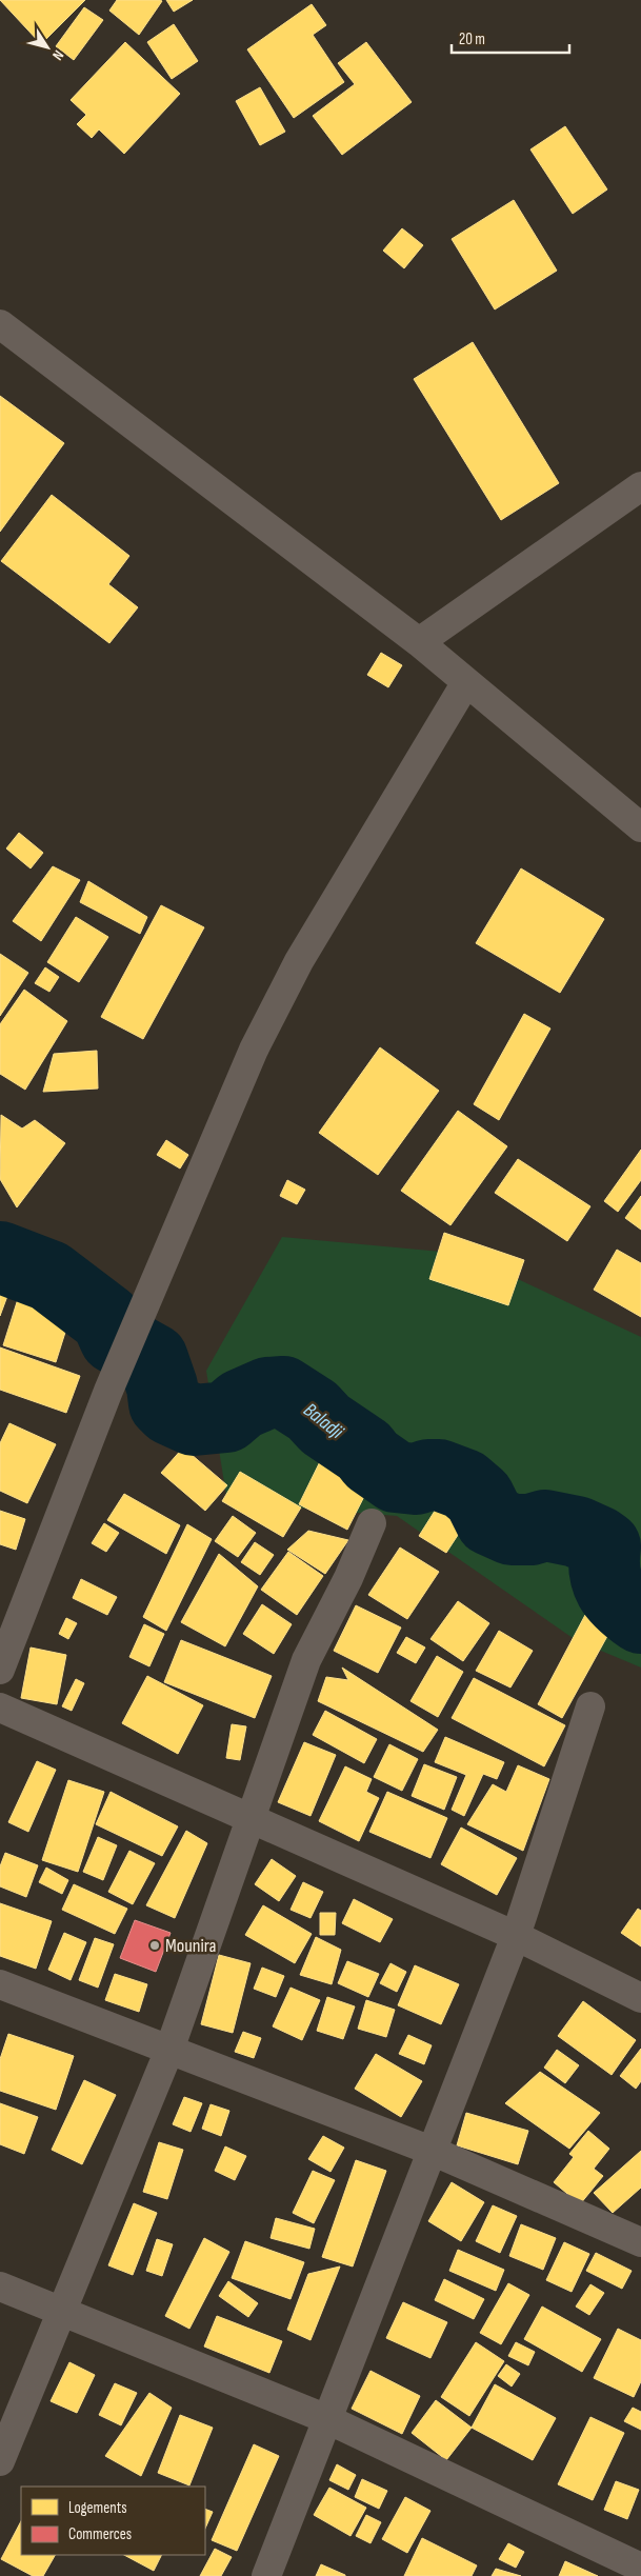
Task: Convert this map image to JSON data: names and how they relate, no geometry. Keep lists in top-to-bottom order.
{
  "water": ["Baladji"],
  "places": ["Mounira"],
  "legend": ["Logements", "Commerces"],
  "scale_bar": "20 m",
  "north": "bottom right"
}
